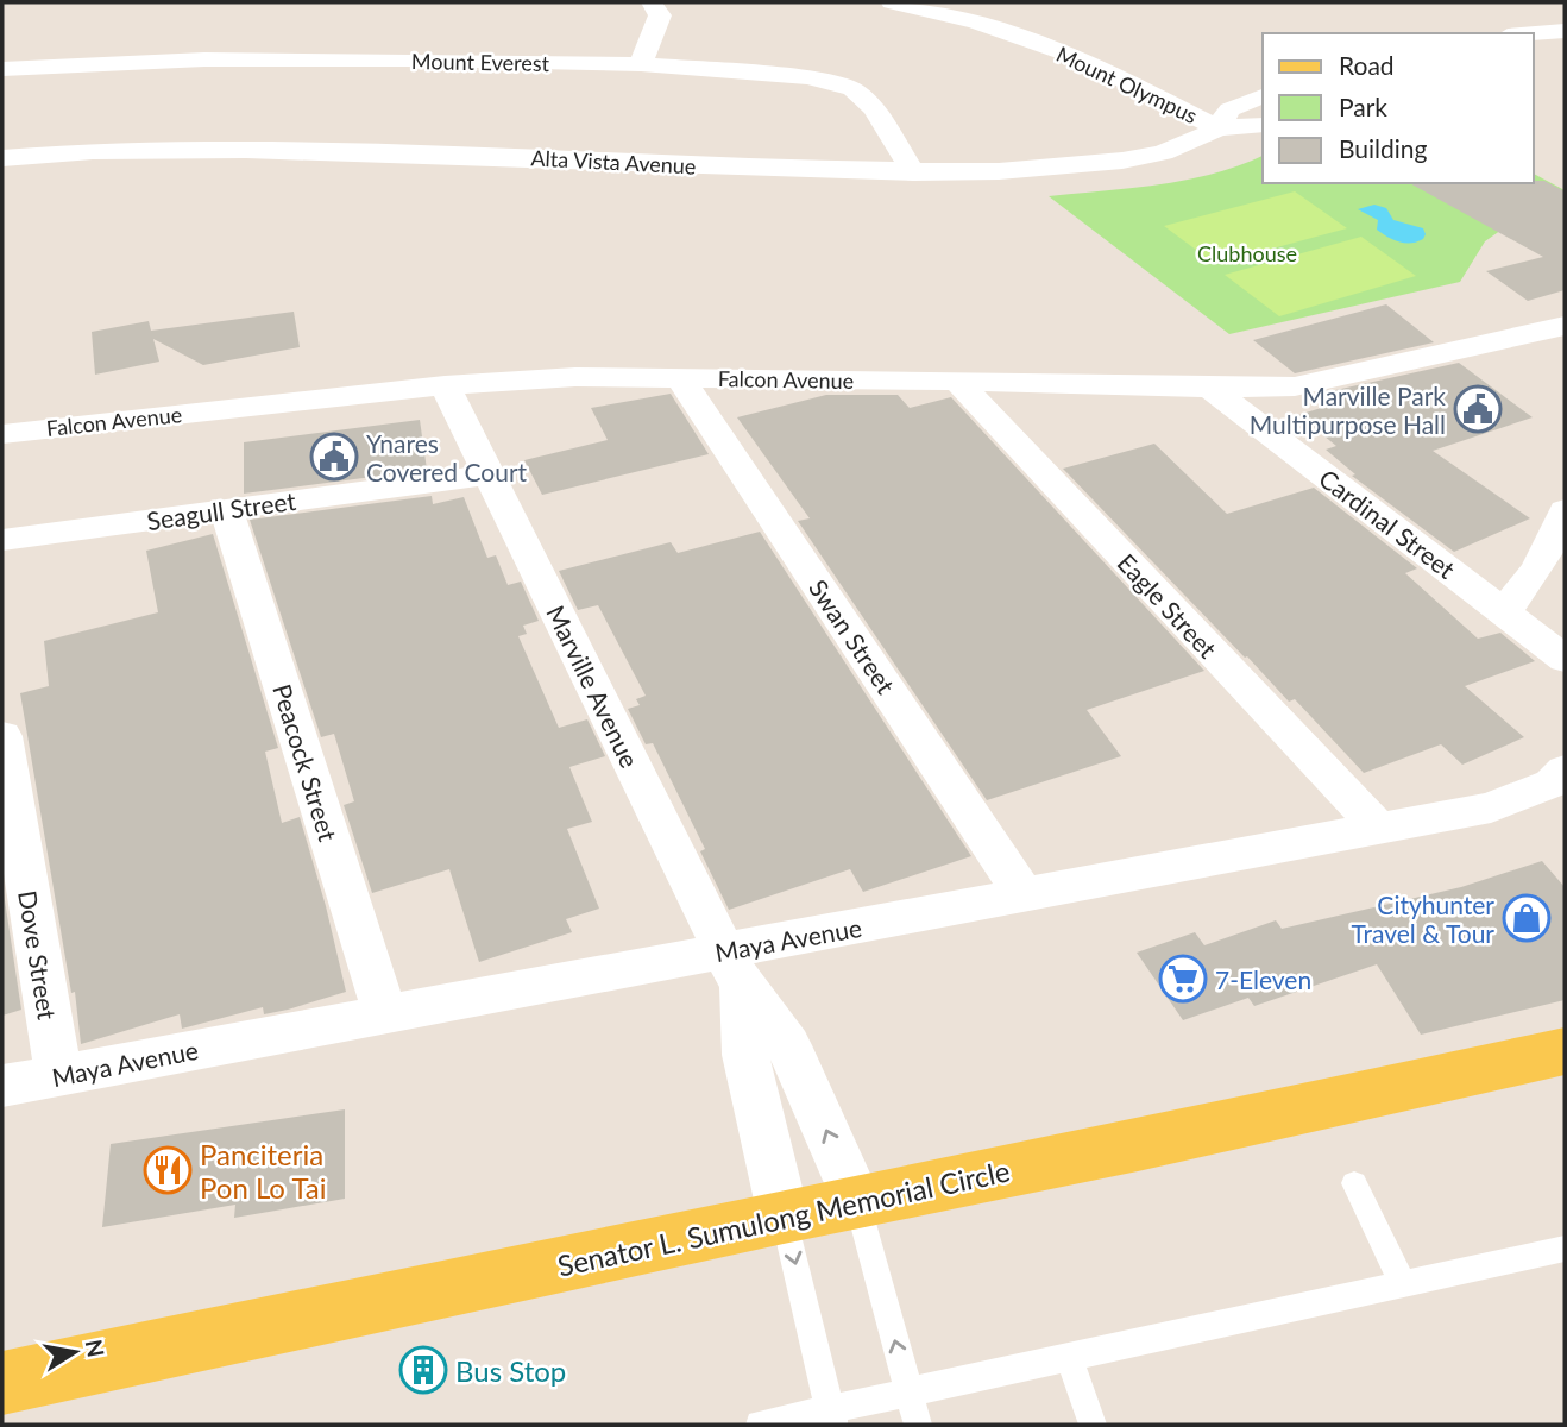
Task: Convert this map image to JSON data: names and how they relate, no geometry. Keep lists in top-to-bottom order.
{
  "streets": {
    "main road": ["Senator L. Sumulong Memorial Circle"],
    "street": [
      "Mount Everest",
      "Mount Olympus",
      "Alta Vista Avenue",
      "Falcon Avenue",
      "Seagull Street",
      "Cardinal Street",
      "Eagle Street",
      "Swan Street",
      "Marville Avenue",
      "Peacock Street",
      "Maya Avenue",
      "Dove Street"
    ]
  },
  "crossings": [
    ["Mount Everest", "Alta Vista Avenue"],
    ["Mount Olympus", "Alta Vista Avenue"],
    ["Falcon Avenue", "Cardinal Street"],
    ["Falcon Avenue", "Eagle Street"],
    ["Falcon Avenue", "Swan Street"],
    ["Falcon Avenue", "Marville Avenue"],
    ["Seagull Street", "Marville Avenue"],
    ["Seagull Street", "Peacock Street"],
    ["Eagle Street", "Maya Avenue"],
    ["Swan Street", "Maya Avenue"],
    ["Marville Avenue", "Maya Avenue"],
    ["Marville Avenue", "Senator L. Sumulong Memorial Circle"],
    ["Peacock Street", "Maya Avenue"],
    ["Maya Avenue", "Dove Street"]
  ],
  "parks": ["Clubhouse"],
  "places": {
    "public building": ["Marville Park Multipurpose Hall", "Ynares Covered Court"],
    "shop": ["Cityhunter Travel & Tour"],
    "supermarket": ["7-Eleven"],
    "restaurant": ["Panciteria Pon Lo Tai"],
    "building": ["Bus Stop"]
  },
  "legend": ["Road", "Park", "Building"],
  "north": "right"
}
